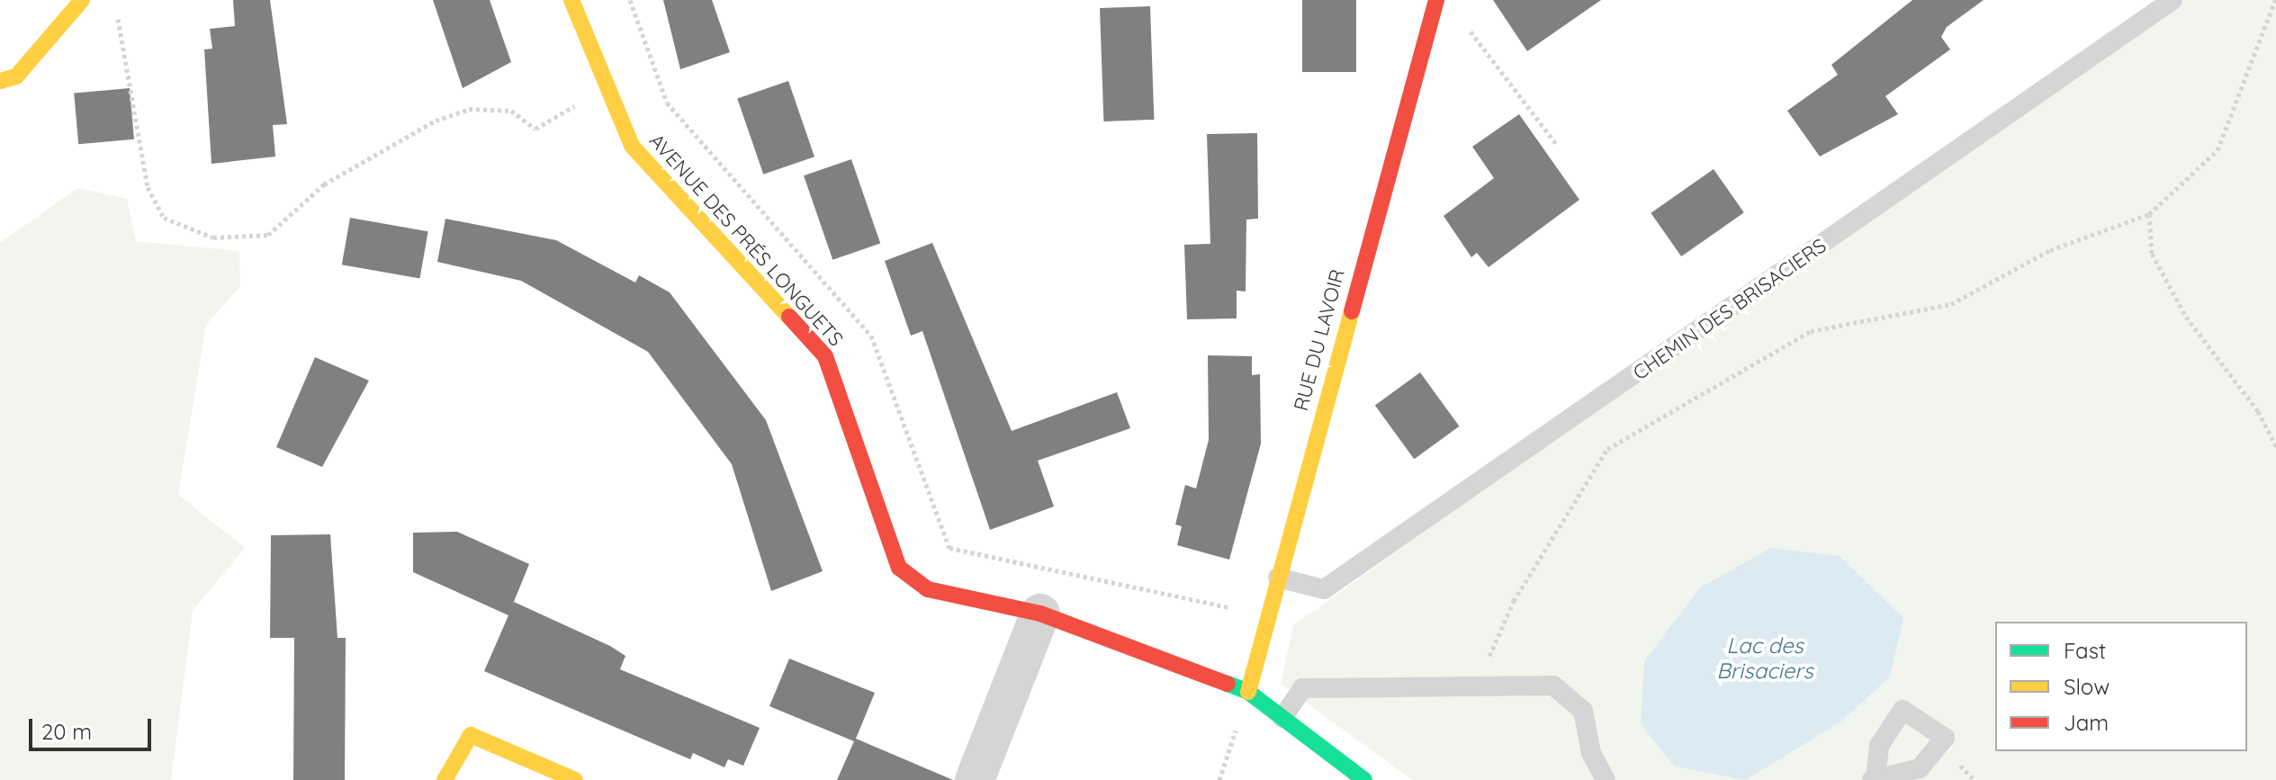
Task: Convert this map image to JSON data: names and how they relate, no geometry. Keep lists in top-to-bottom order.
{
  "streets": {
    "street": ["AVENUE DES PRÉS LONGUETS", "RUE DU LAVOIR"],
    "lane": ["CHEMIN DES BRISACIERS"]
  },
  "crossings": [
    ["AVENUE DES PRÉS LONGUETS", "RUE DU LAVOIR"],
    ["CHEMIN DES BRISACIERS", "RUE DU LAVOIR"]
  ],
  "water": ["Lac des Brisaciers"],
  "legend": ["Fast", "Slow", "Jam"],
  "scale_bar": "20 m"
}
